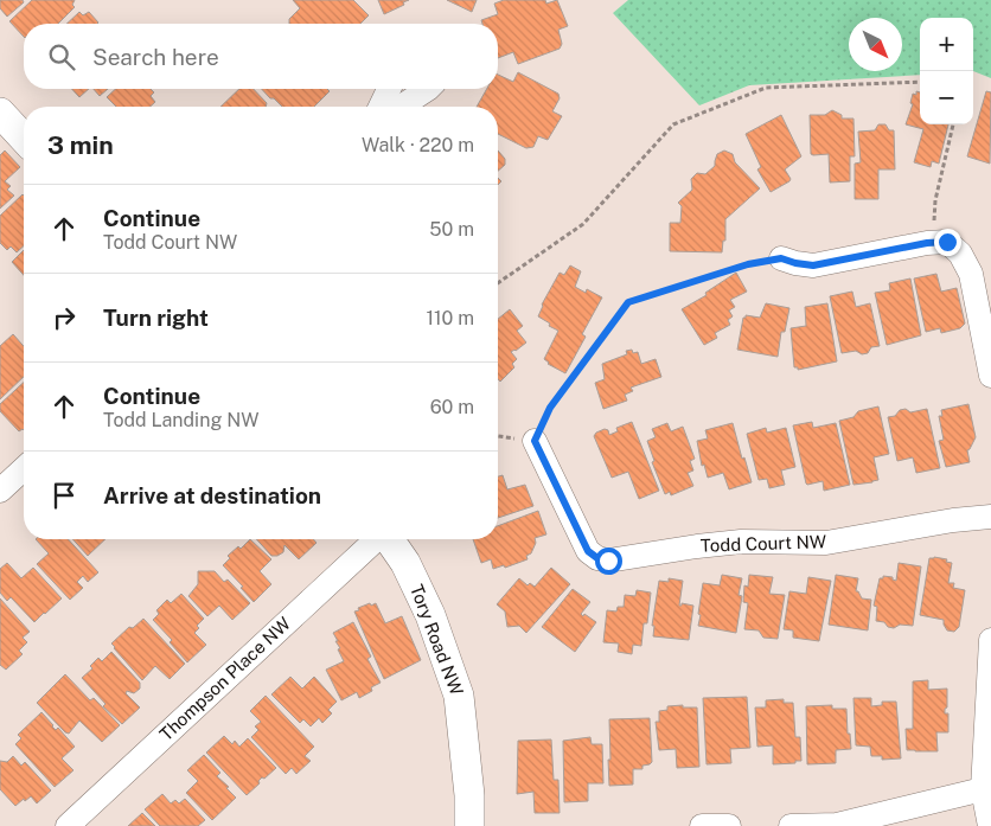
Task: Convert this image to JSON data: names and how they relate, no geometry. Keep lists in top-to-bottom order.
{
  "streets": {
    "street": ["Todd Court NW", "Tory Road NW", "Thompson Place NW"]
  },
  "north": "bottom right",
  "page": {
    "map_buttons": ["+", "−"],
    "search": "Search here",
    "heading": ["3 min", "Walk · 220 m"],
    "list": [
      ["Continue", "Todd Court NW", "50 m"],
      ["Turn right", "110 m"],
      ["Continue", "Todd Landing NW", "60 m"],
      "Arrive at destination"
    ]
  }
}
